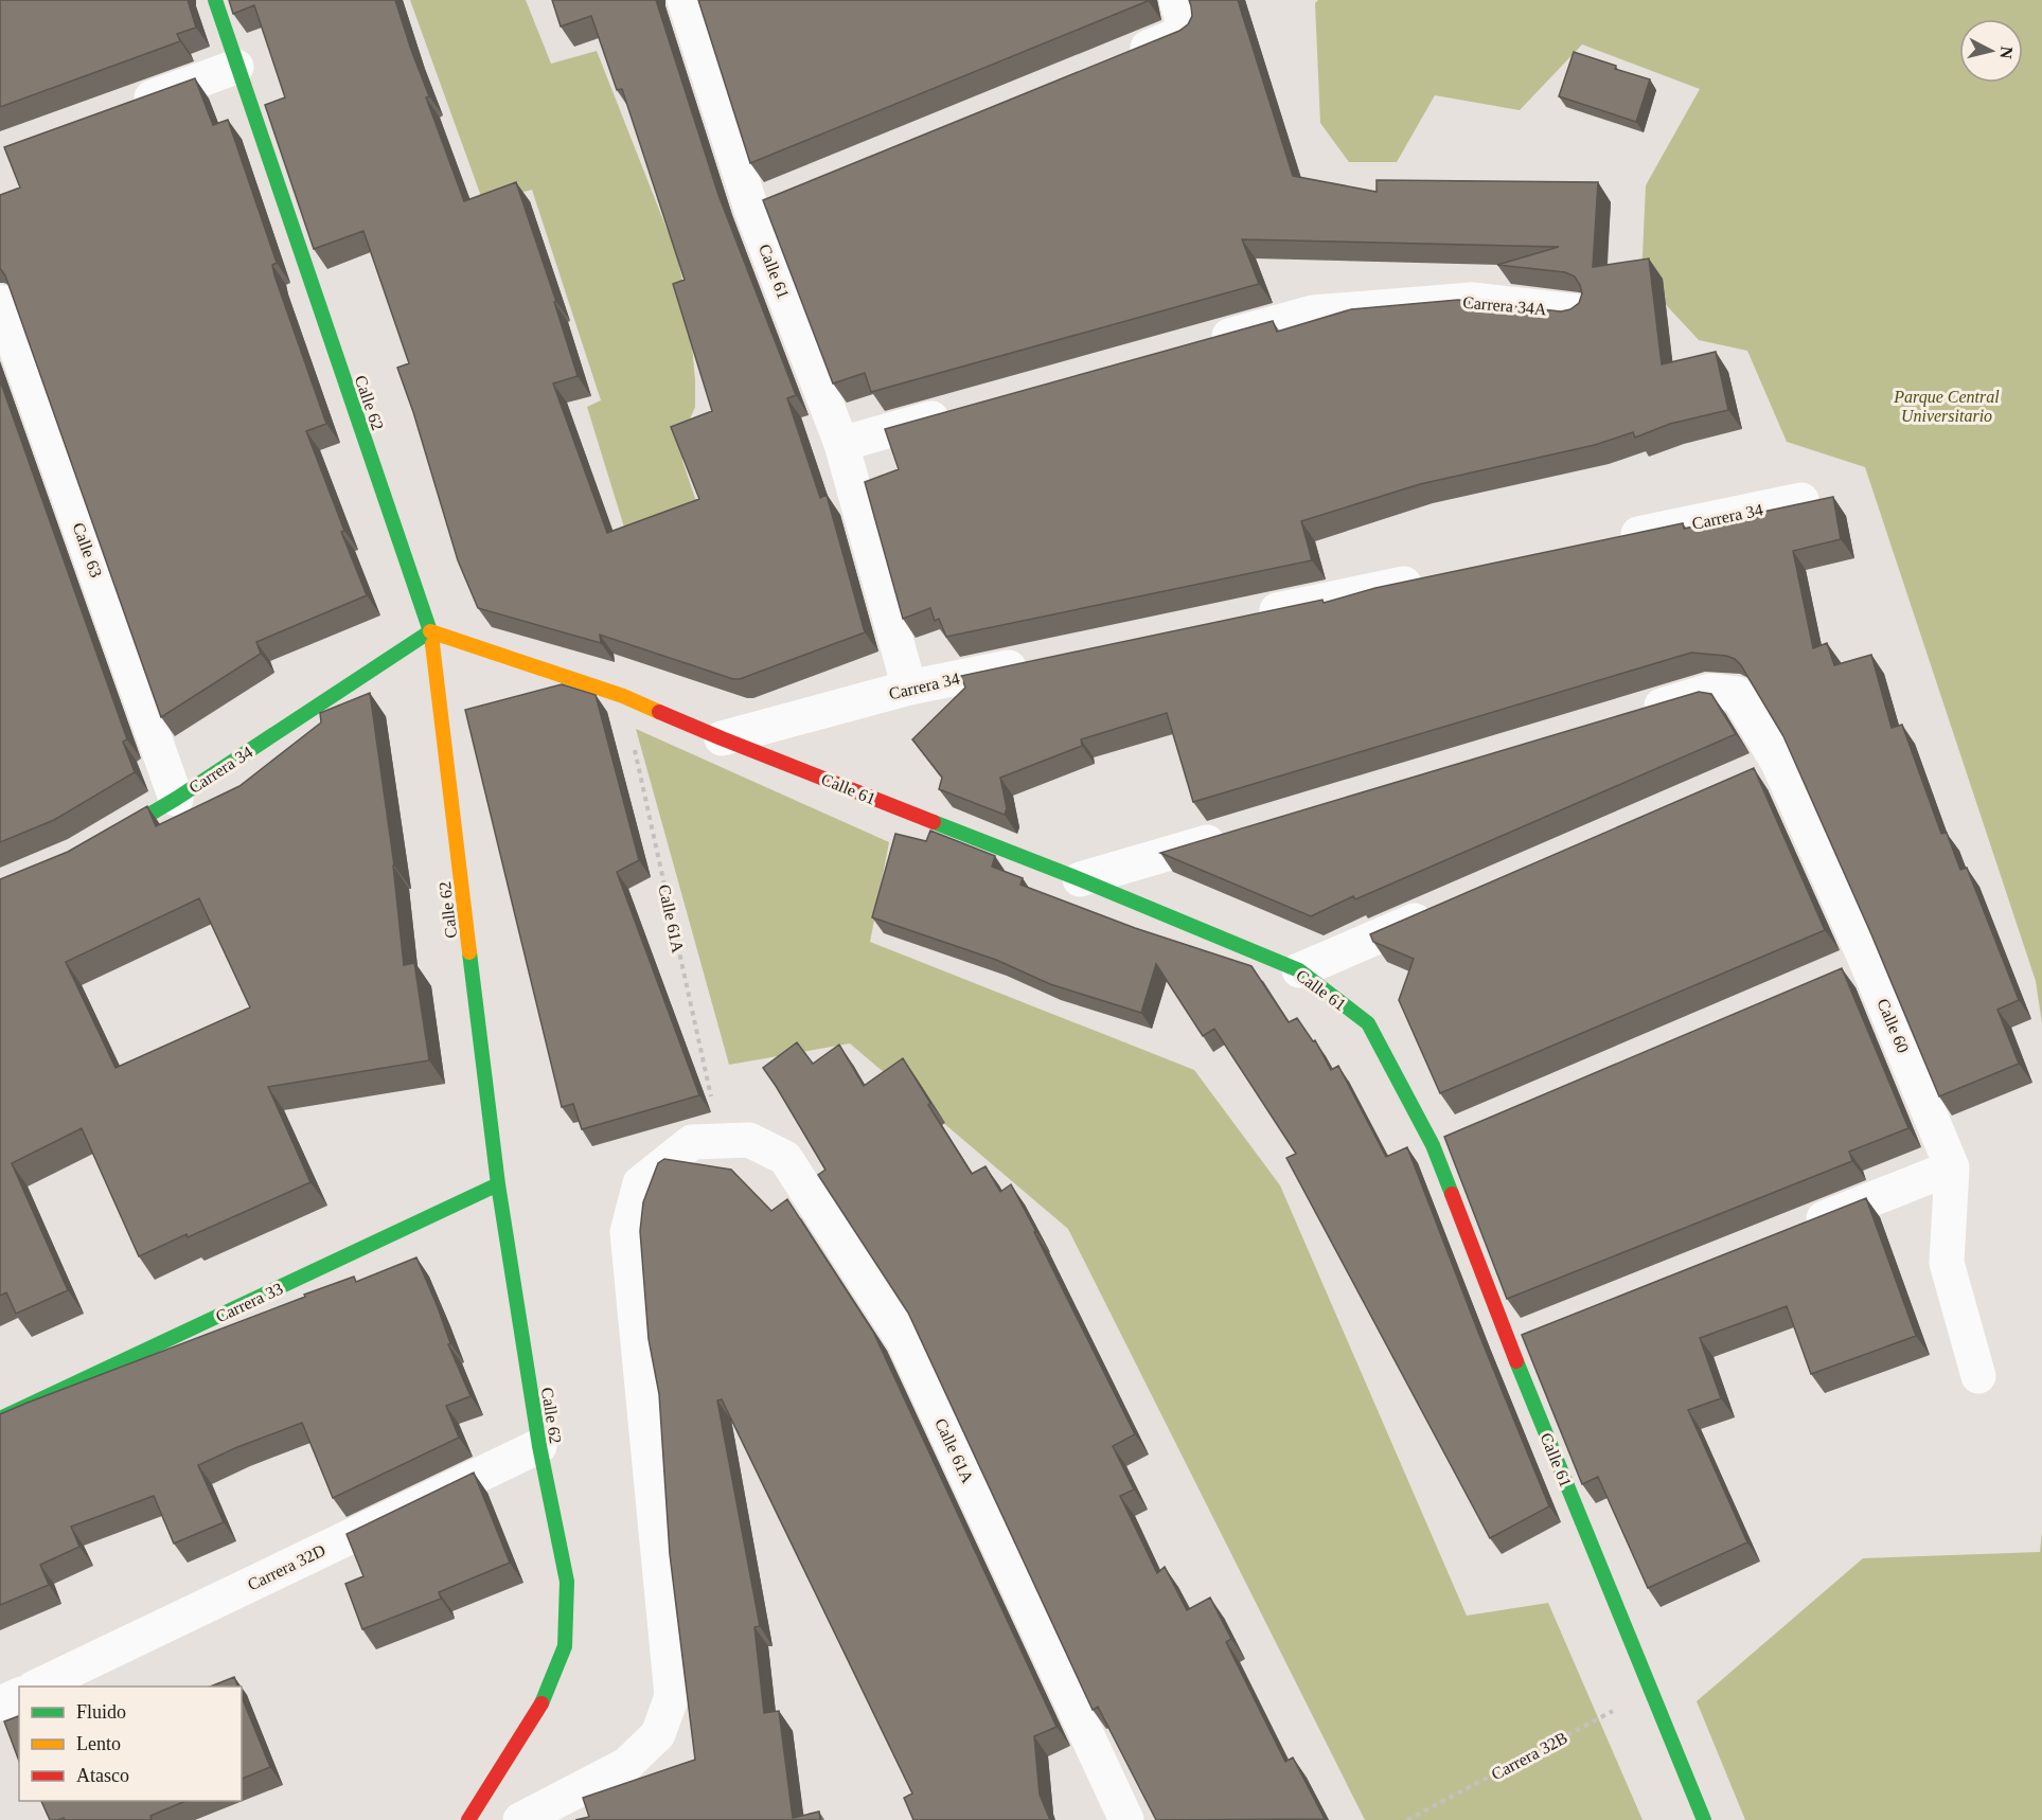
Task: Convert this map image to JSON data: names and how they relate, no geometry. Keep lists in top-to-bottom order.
{
  "streets": {
    "street": [
      "Calle 61",
      "Carrera 34A",
      "Calle 62",
      "Carrera 34",
      "Calle 63",
      "Calle 61A",
      "Calle 60",
      "Carrera 33",
      "Carrera 32D"
    ],
    "path": ["Carrera 32B"]
  },
  "crossings": [
    ["Calle 61", "Calle 62"],
    ["Calle 61", "Carrera 34"],
    ["Calle 61", "Calle 61A"],
    ["Calle 61", "Carrera 32B"],
    ["Calle 62", "Carrera 34"],
    ["Calle 62", "Carrera 33"],
    ["Calle 62", "Carrera 32D"],
    ["Carrera 34", "Calle 63"]
  ],
  "parks": ["Parque Central Universitario"],
  "legend": ["Fluido", "Lento", "Atasco"],
  "north": "right"
}
